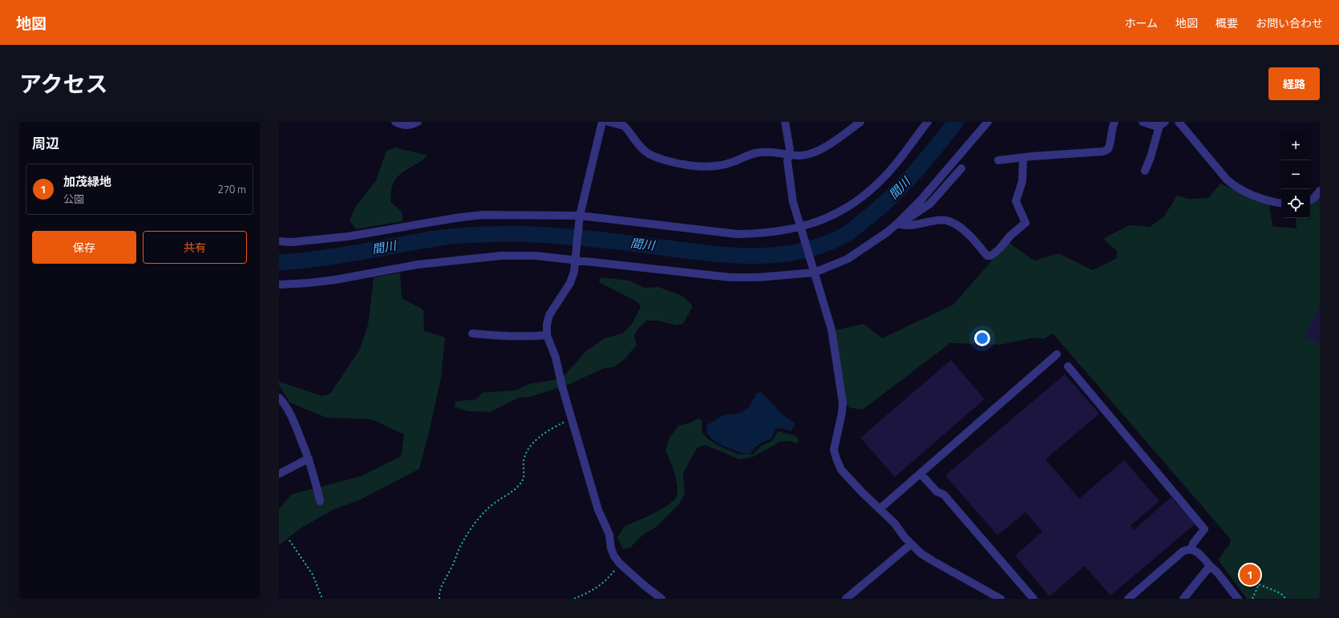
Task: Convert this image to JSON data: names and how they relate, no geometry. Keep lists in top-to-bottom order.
{
  "water": ["間川"],
  "page": {
    "header": "地図",
    "nav": [
      "ホーム",
      "地図",
      "概要",
      "お問い合わせ"
    ],
    "title": "アクセス",
    "buttons": [
      "経路",
      ["保存", "共有"]
    ],
    "heading": "周辺",
    "map_buttons": ["+", "−"],
    "list": [
      {
        "mark": "1",
        "name": "加茂緑地",
        "note": "公園",
        "value": "270 m"
      }
    ],
    "pins": "1"
  }
}
